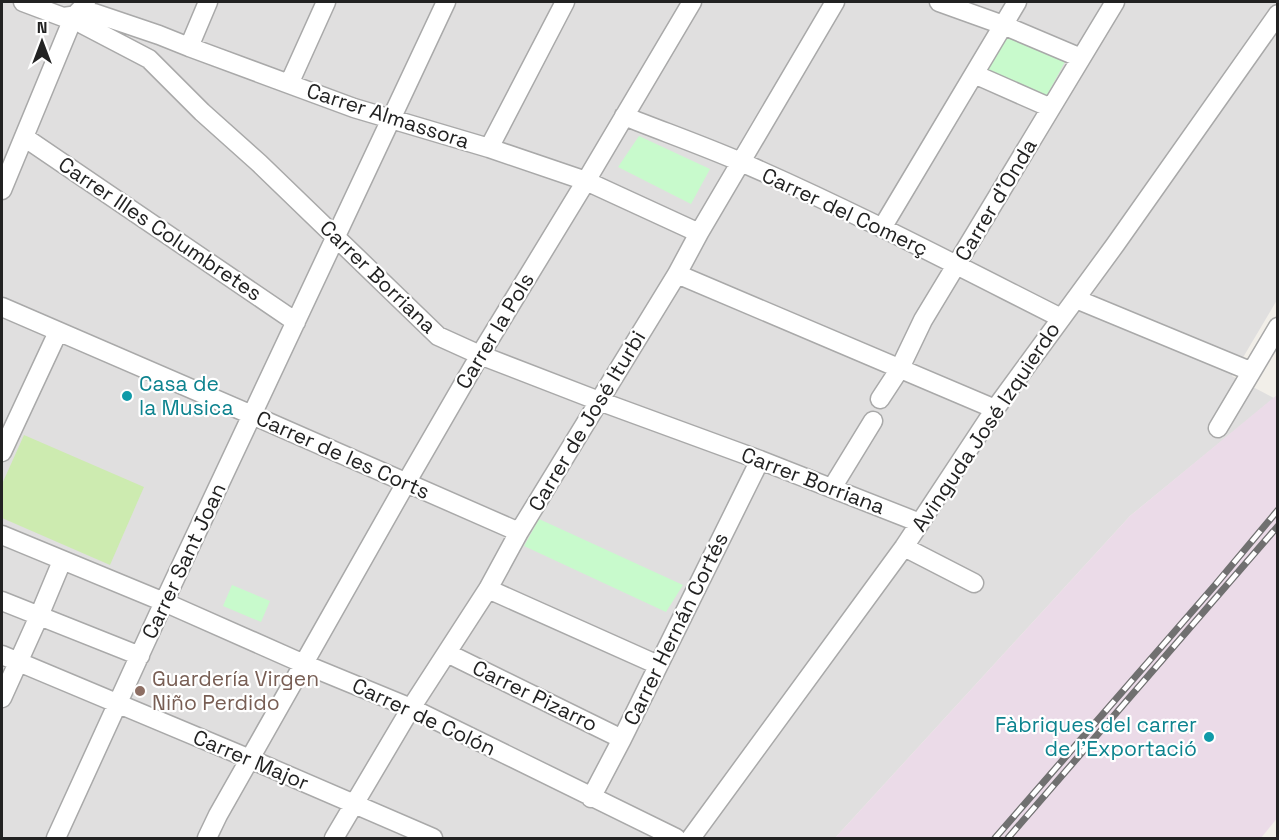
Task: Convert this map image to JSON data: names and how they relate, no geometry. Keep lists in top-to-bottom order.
{
  "streets": {
    "street": [
      "Carrer Almassora",
      "Carrer d'Onda",
      "Carrer del Comerç",
      "Carrer Illes Columbretes",
      "Carrer Borriana",
      "Carrer la Pols",
      "Carrer de José Iturbi",
      "Avinguda José Izquierdo",
      "Carrer de les Corts",
      "Carrer Sant Joan",
      "Carrer Hernán Cortés",
      "Carrer Pizarro",
      "Carrer de Colón",
      "Carrer Major"
    ]
  },
  "crossings": [
    ["Carrer Almassora", "Carrer Borriana"],
    ["Carrer Almassora", "Carrer la Pols"],
    ["Carrer Almassora", "Carrer de José Iturbi"],
    ["Carrer Almassora", "Carrer Sant Joan"],
    ["Carrer d'Onda", "Carrer del Comerç"],
    ["Carrer del Comerç", "Carrer la Pols"],
    ["Carrer del Comerç", "Carrer de José Iturbi"],
    ["Carrer del Comerç", "Avinguda José Izquierdo"],
    ["Carrer Illes Columbretes", "Carrer Sant Joan"],
    ["Carrer Borriana", "Carrer la Pols"],
    ["Carrer Borriana", "Carrer de José Iturbi"],
    ["Carrer Borriana", "Avinguda José Izquierdo"],
    ["Carrer Borriana", "Carrer Sant Joan"],
    ["Carrer Borriana", "Carrer Hernán Cortés"],
    ["Carrer la Pols", "Carrer de les Corts"],
    ["Carrer la Pols", "Carrer de Colón"],
    ["Carrer la Pols", "Carrer Major"],
    ["Carrer de José Iturbi", "Carrer de les Corts"],
    ["Carrer de José Iturbi", "Carrer Pizarro"],
    ["Carrer de José Iturbi", "Carrer de Colón"],
    ["Carrer de José Iturbi", "Carrer Major"],
    ["Carrer de les Corts", "Carrer Sant Joan"],
    ["Carrer Sant Joan", "Carrer de Colón"],
    ["Carrer Sant Joan", "Carrer Major"],
    ["Carrer Hernán Cortés", "Carrer Pizarro"],
    ["Carrer Hernán Cortés", "Carrer de Colón"]
  ],
  "places": ["Casa de la Musica", "Guardería Virgen Niño Perdido", "Fàbriques del carrer de l'Exportació"],
  "north": "top"
}
